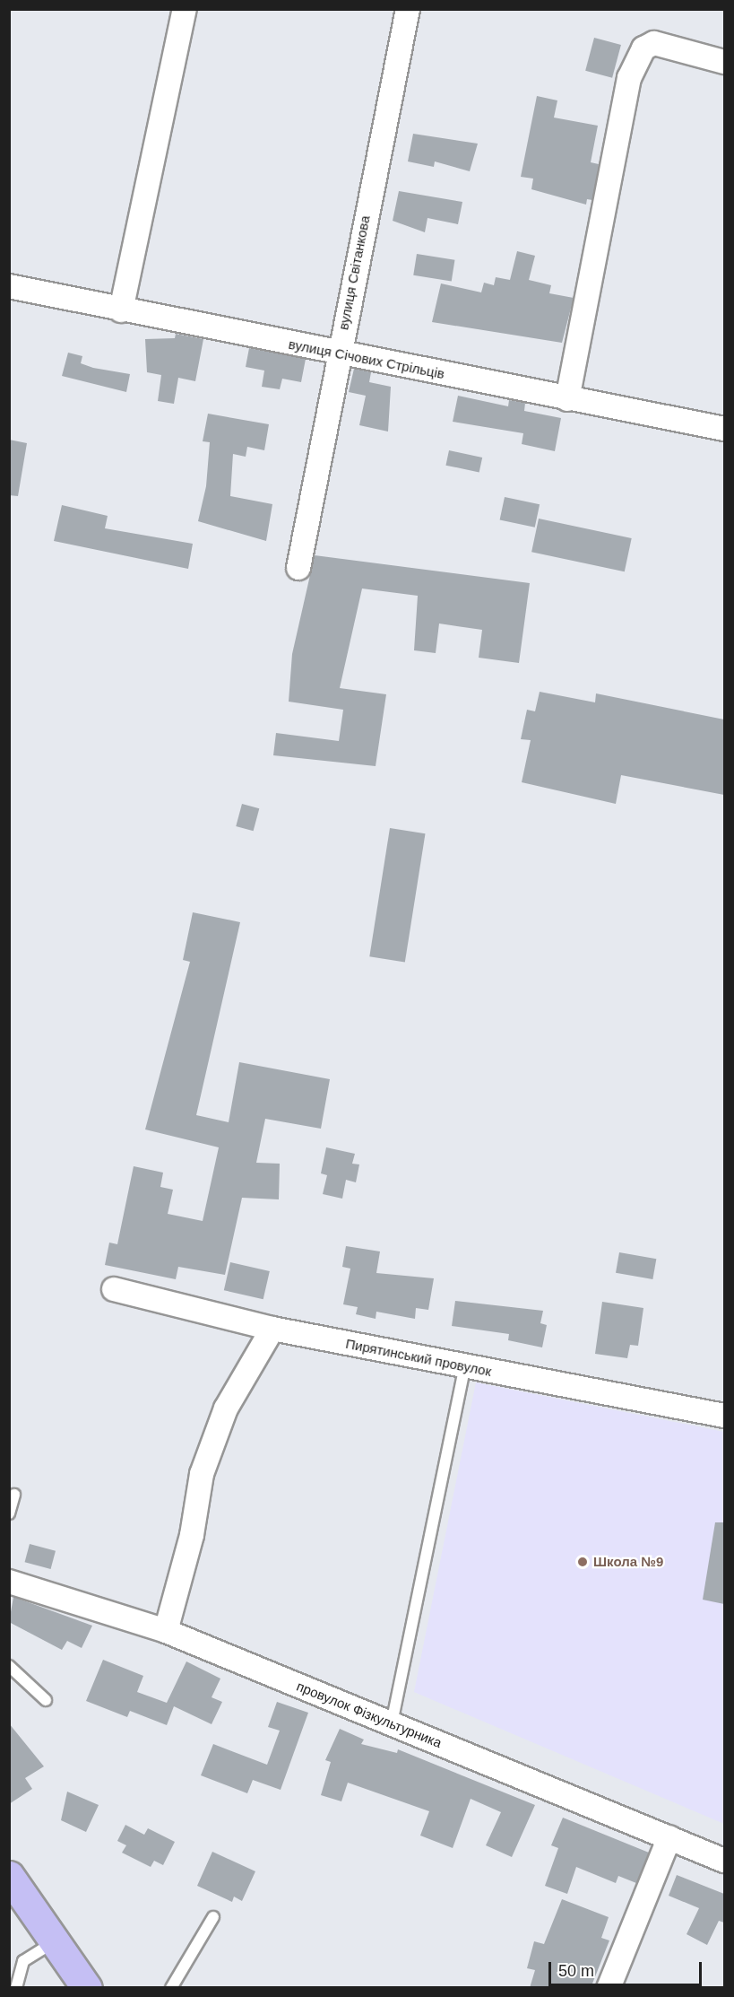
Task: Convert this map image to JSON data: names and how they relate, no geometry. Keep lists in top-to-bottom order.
{
  "streets": {
    "street": [
      "вулиця Світанкова",
      "вулиця Січових Стрільців",
      "Пирятинський провулок",
      "провулок Фізкультурника"
    ]
  },
  "crossings": [
    ["вулиця Світанкова", "вулиця Січових Стрільців"]
  ],
  "places": ["Школа №9"],
  "scale_bar": "50 m"
}
